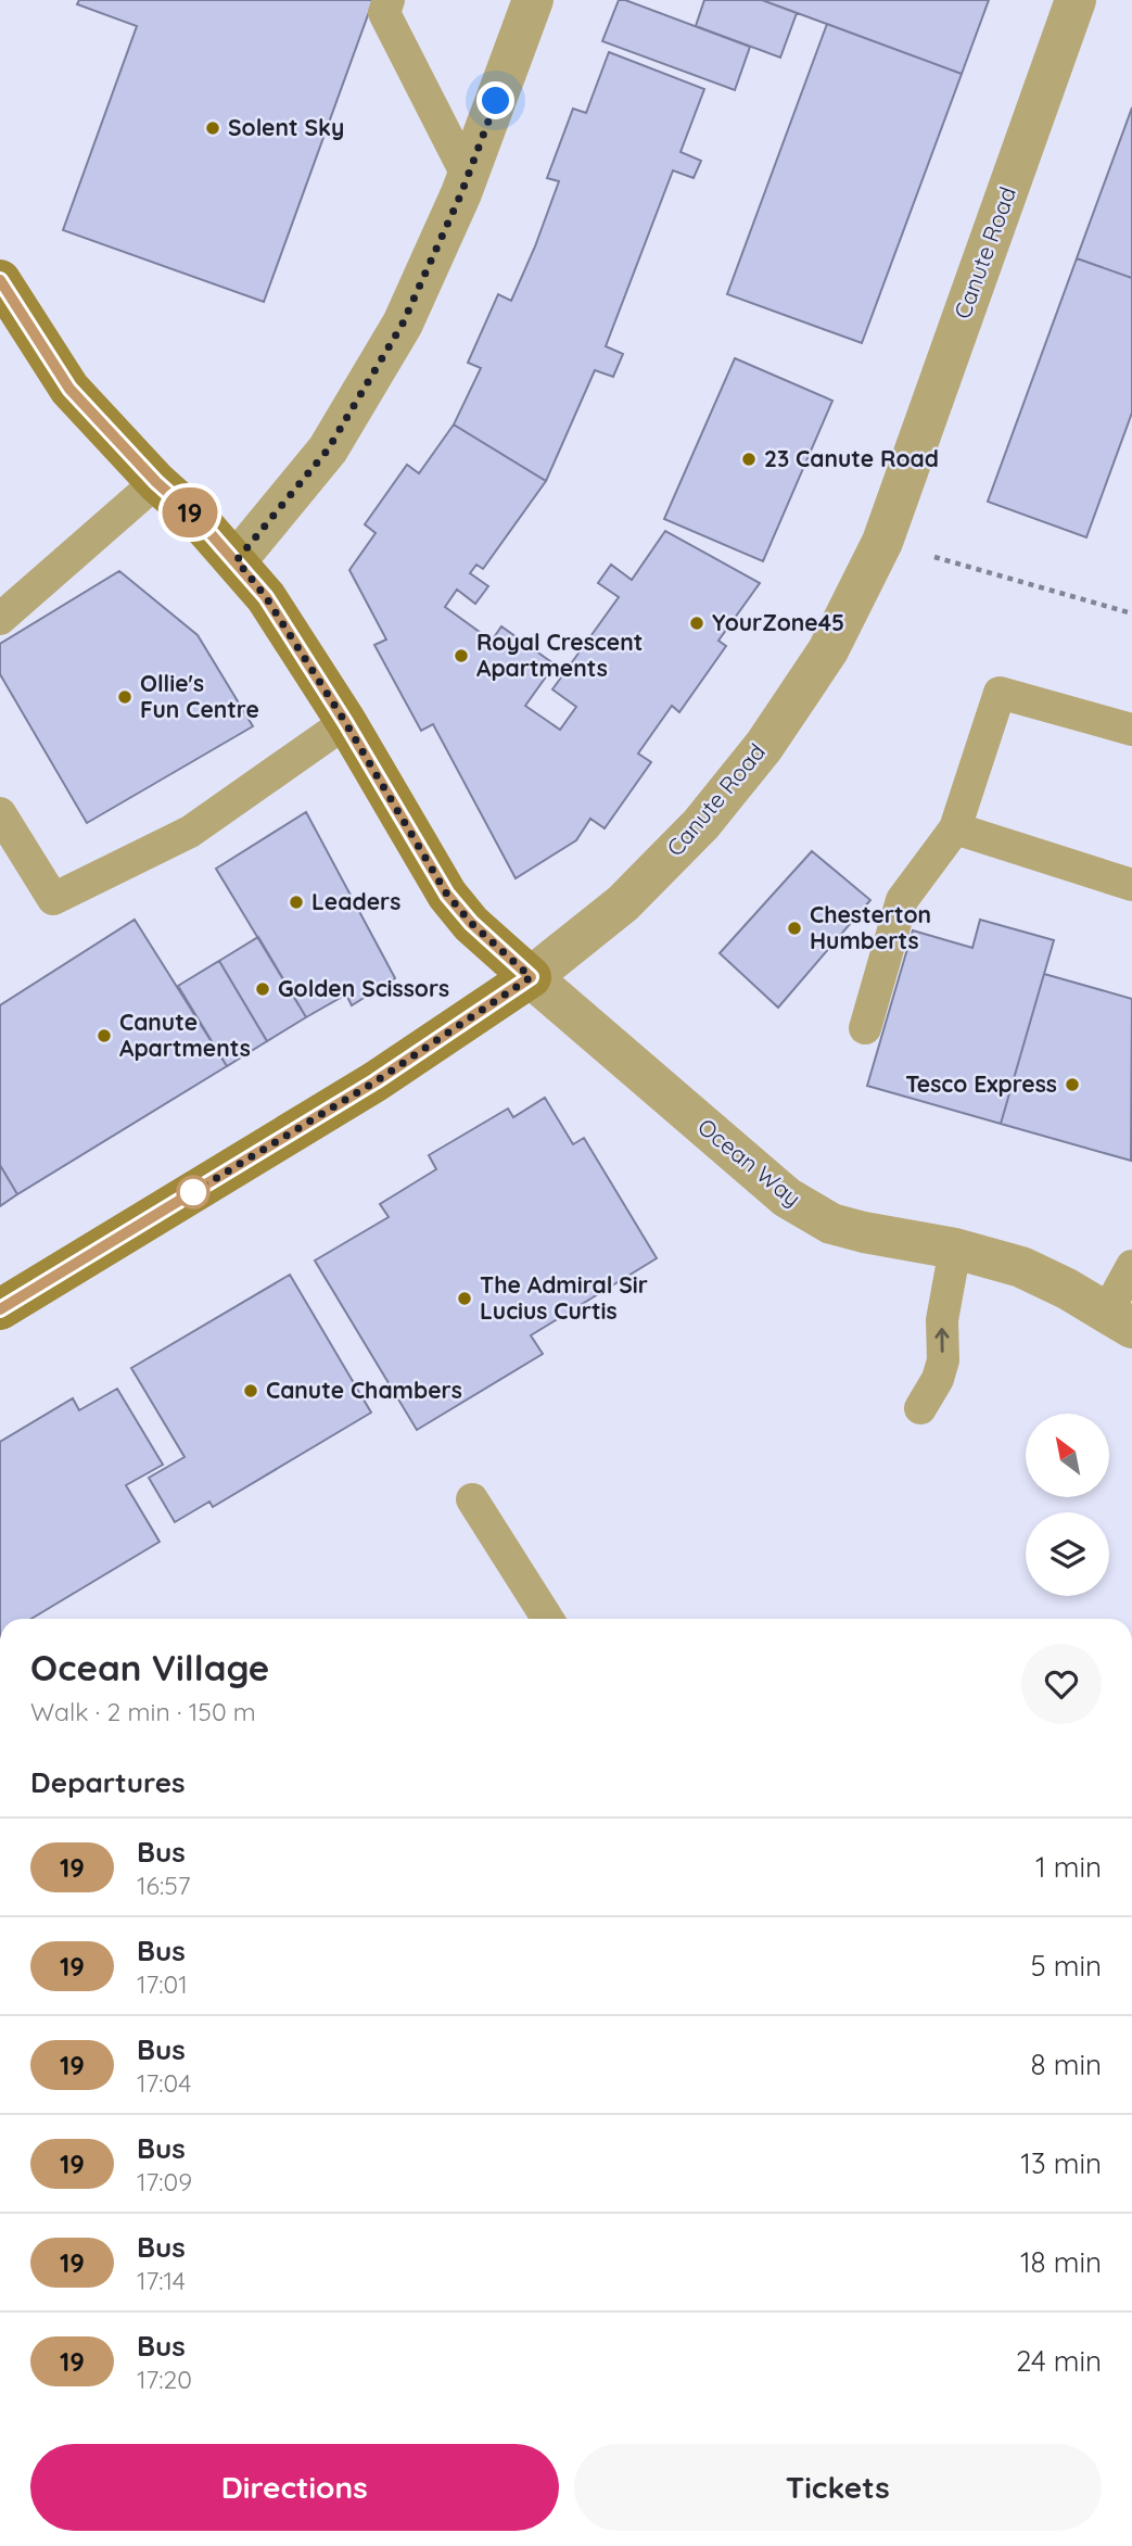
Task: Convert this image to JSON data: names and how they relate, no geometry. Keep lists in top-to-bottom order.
{
  "streets": {
    "main road": ["Canute Road"],
    "street": ["Ocean Way"]
  },
  "crossings": [
    ["Canute Road", "Ocean Way"]
  ],
  "places": [
    "Solent Sky",
    "23 Canute Road",
    "YourZone45",
    "Royal Crescent Apartments",
    "Ollie's Fun Centre",
    "Leaders",
    "Chesterton Humberts",
    "Golden Scissors",
    "Canute Apartments",
    "Tesco Express",
    "The Admiral Sir Lucius Curtis",
    "Canute Chambers"
  ],
  "lines": ["bus line 19"],
  "north": "top left",
  "page": {
    "on_map": "19",
    "heading": [
      ["Ocean Village", "Walk · 2 min · 150 m"],
      "Departures"
    ],
    "list": [
      {
        "mark": "19",
        "name": "Bus",
        "note": "16:57",
        "value": "1 min"
      },
      {
        "mark": "19",
        "name": "Bus",
        "note": "17:01",
        "value": "5 min"
      },
      {
        "mark": "19",
        "name": "Bus",
        "note": "17:04",
        "value": "8 min"
      },
      {
        "mark": "19",
        "name": "Bus",
        "note": "17:09",
        "value": "13 min"
      },
      {
        "mark": "19",
        "name": "Bus",
        "note": "17:14",
        "value": "18 min"
      },
      {
        "mark": "19",
        "name": "Bus",
        "note": "17:20",
        "value": "24 min"
      }
    ],
    "buttons": ["Directions", "Tickets"]
  }
}
